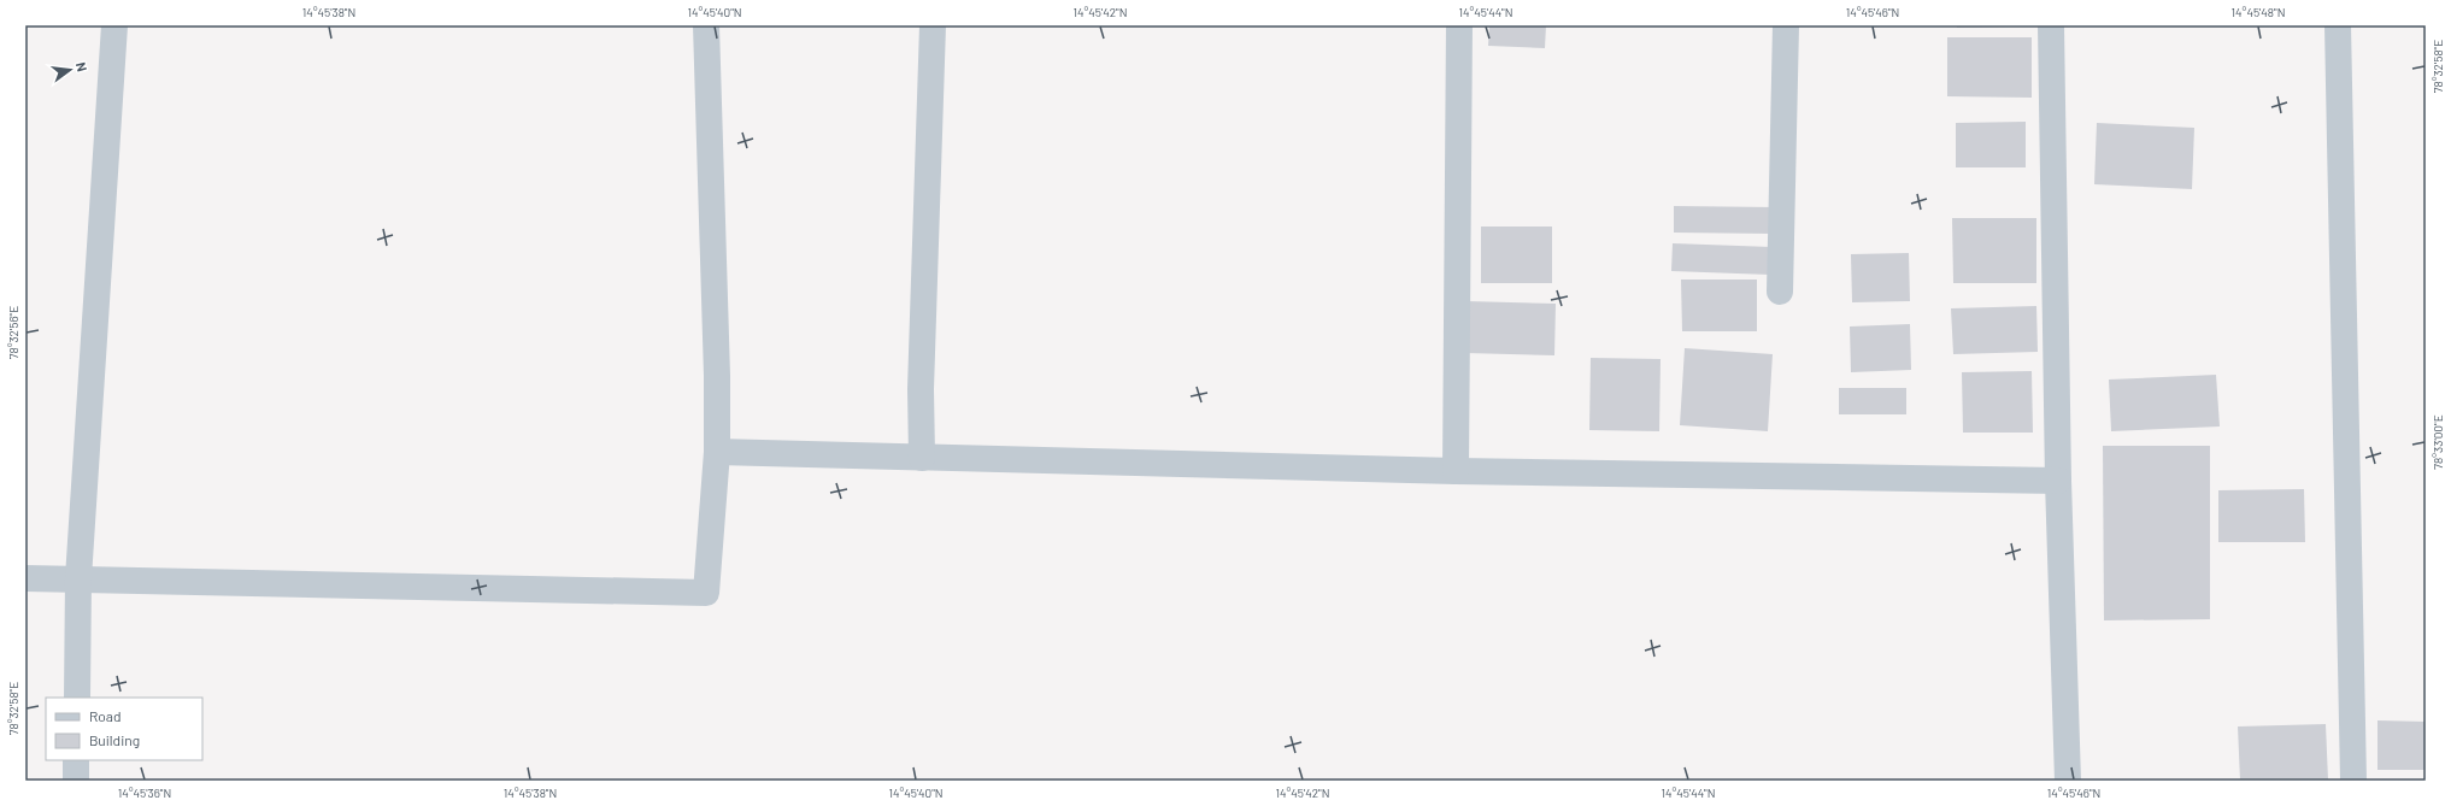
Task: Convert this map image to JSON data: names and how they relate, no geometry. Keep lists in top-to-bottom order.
{
  "legend": ["Road", "Building"],
  "north": "right",
  "coordinates": [
    "14°45'38\"N",
    "14°45'40\"N",
    "14°45'42\"N",
    "14°45'44\"N",
    "14°45'46\"N",
    "14°45'48\"N",
    "78°32'58\"E",
    "78°32'56\"E",
    "78°33'00\"E",
    "14°45'36\"N"
  ]
}
